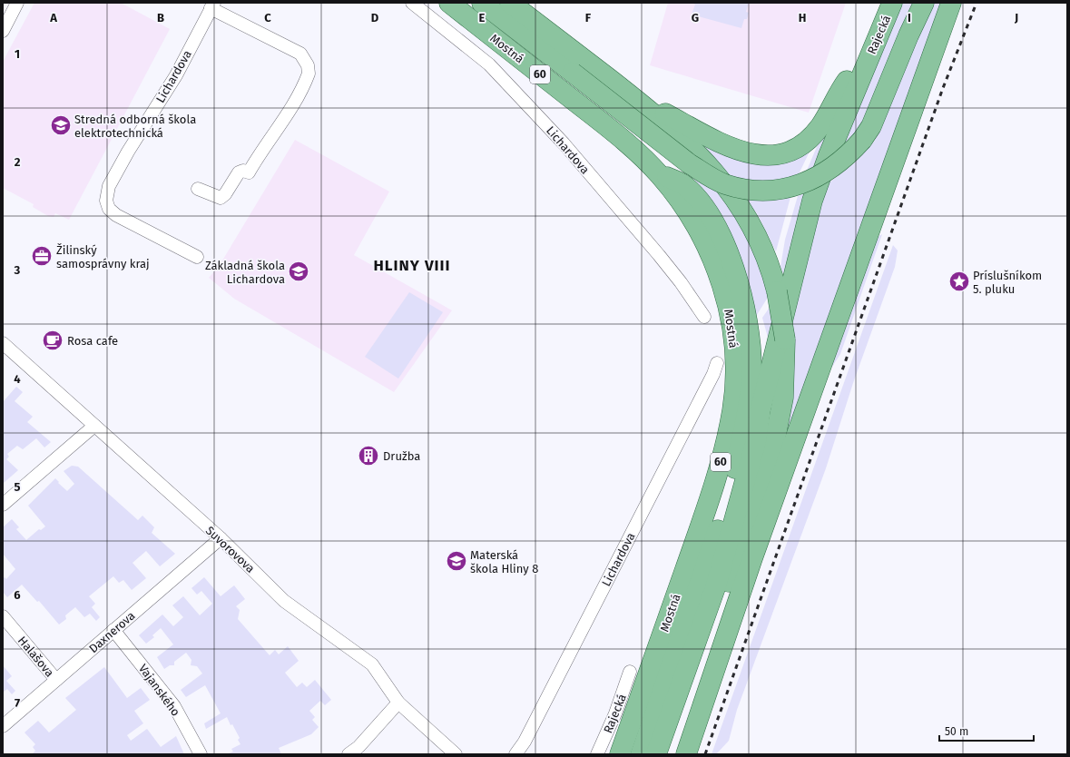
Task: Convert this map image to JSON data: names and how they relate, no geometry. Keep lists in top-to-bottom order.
{
  "streets": {
    "main road": ["Rajecká", "Mostná", "60"],
    "street": [
      "Lichardova",
      "Suvorovova",
      "Daxnerova",
      "Halašova",
      "Vajanského"
    ]
  },
  "crossings": [
    ["Suvorovova", "Daxnerova"],
    ["Daxnerova", "Halašova"],
    ["Daxnerova", "Vajanského"]
  ],
  "districts": ["HLINY VIII"],
  "places": {
    "school or university": ["Stredná odborná škola elektrotechnická", "Základná škola Lichardova", "Materská škola Hliny 8"],
    "office": ["Žilinský samosprávny kraj"],
    "place": ["Príslušníkom 5. pluku"],
    "cafe": ["Rosa cafe"],
    "building": ["Družba"]
  },
  "scale_bar": "50 m",
  "grid": {
    "columns": [
      "A",
      "B",
      "C",
      "D",
      "E",
      "F",
      "G",
      "H",
      "I",
      "J"
    ],
    "rows": [
      "1",
      "2",
      "3",
      "4",
      "5",
      "6",
      "7"
    ]
  }
}
